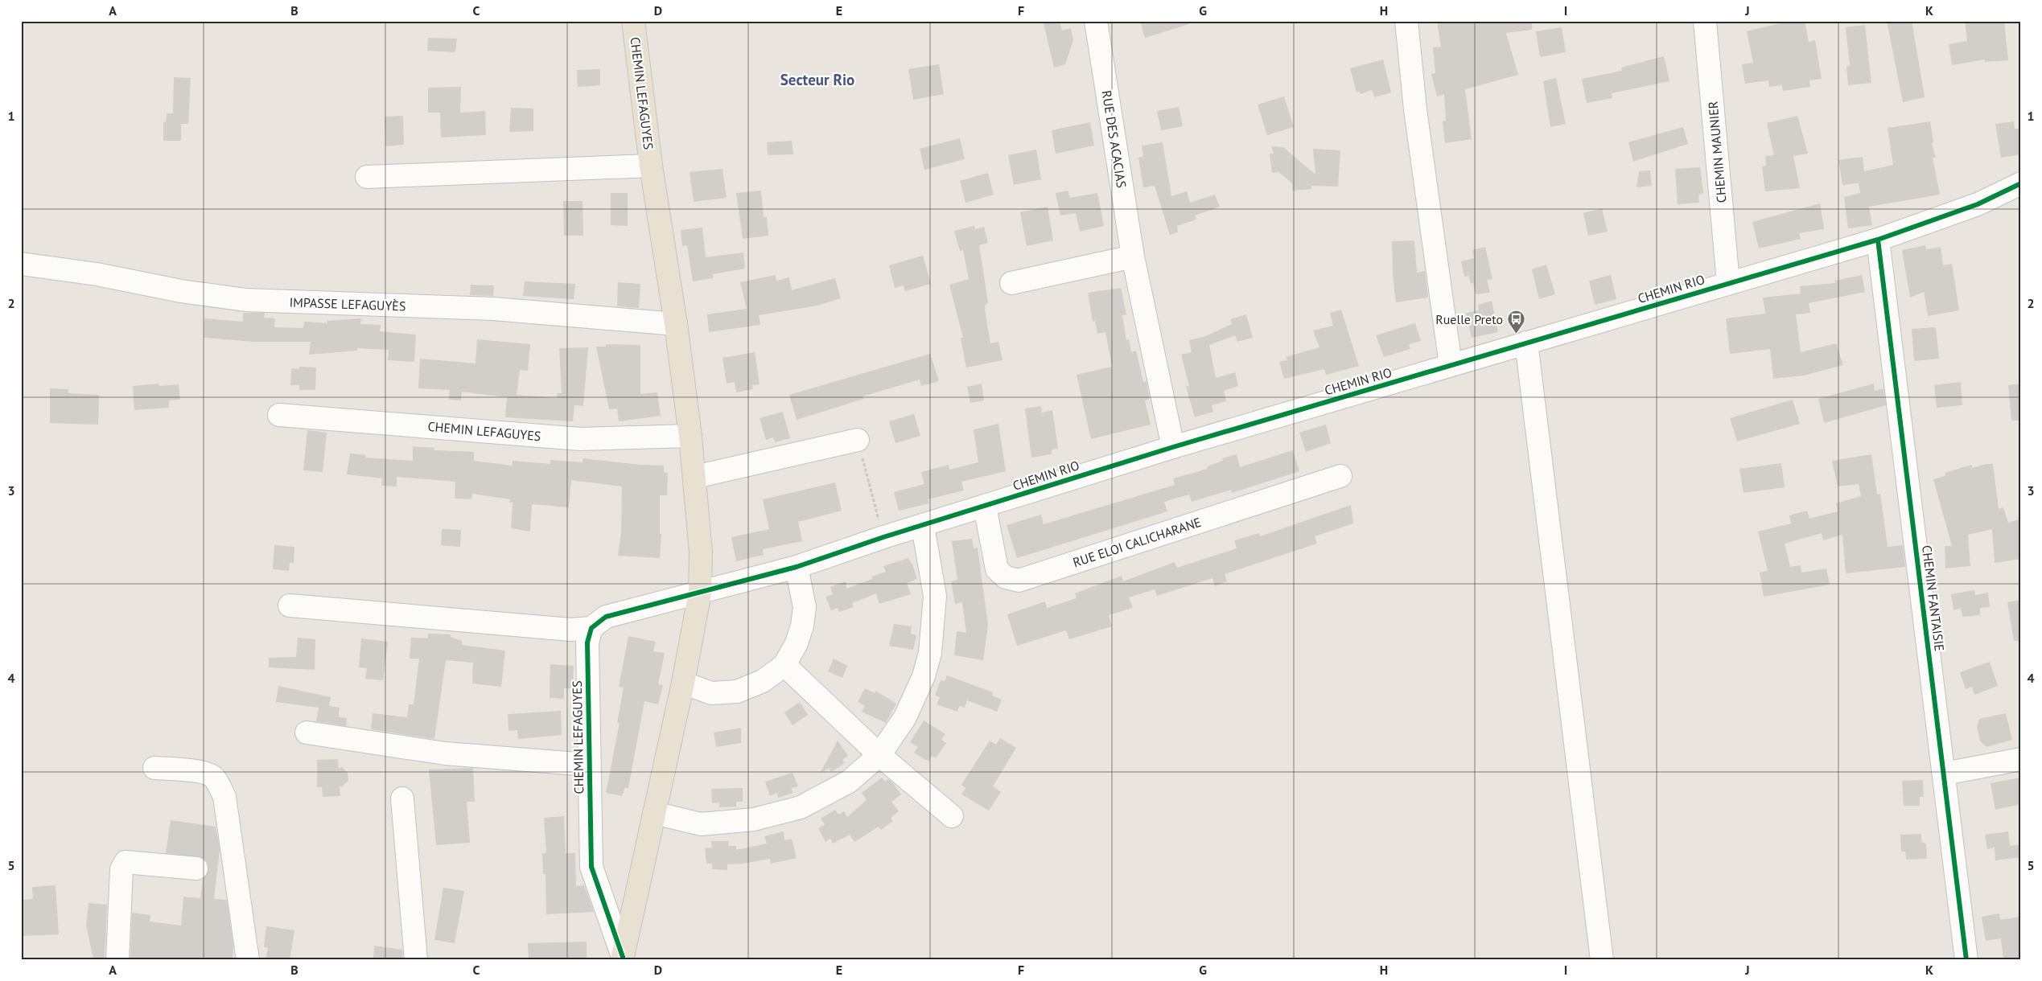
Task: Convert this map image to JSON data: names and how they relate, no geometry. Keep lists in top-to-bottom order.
{
  "streets": {
    "main road": ["CHEMIN LEFAGUYES"],
    "street": [
      "RUE DES ACACIAS",
      "CHEMIN MAUNIER",
      "CHEMIN RIO",
      "IMPASSE LEFAGUYÈS",
      "RUE ELOI CALICHARANE",
      "CHEMIN FANTAISIE"
    ]
  },
  "crossings": [
    ["CHEMIN LEFAGUYES", "CHEMIN RIO"],
    ["CHEMIN LEFAGUYES", "IMPASSE LEFAGUYÈS"],
    ["RUE DES ACACIAS", "CHEMIN RIO"],
    ["CHEMIN MAUNIER", "CHEMIN RIO"],
    ["CHEMIN RIO", "RUE ELOI CALICHARANE"],
    ["CHEMIN RIO", "CHEMIN FANTAISIE"]
  ],
  "districts": ["Secteur Rio"],
  "places": {
    "bus stop": ["Ruelle Preto"]
  },
  "grid": {
    "columns": [
      "A",
      "B",
      "C",
      "D",
      "E",
      "F",
      "G",
      "H",
      "I",
      "J",
      "K"
    ],
    "rows": [
      "1",
      "2",
      "3",
      "4",
      "5"
    ]
  }
}
